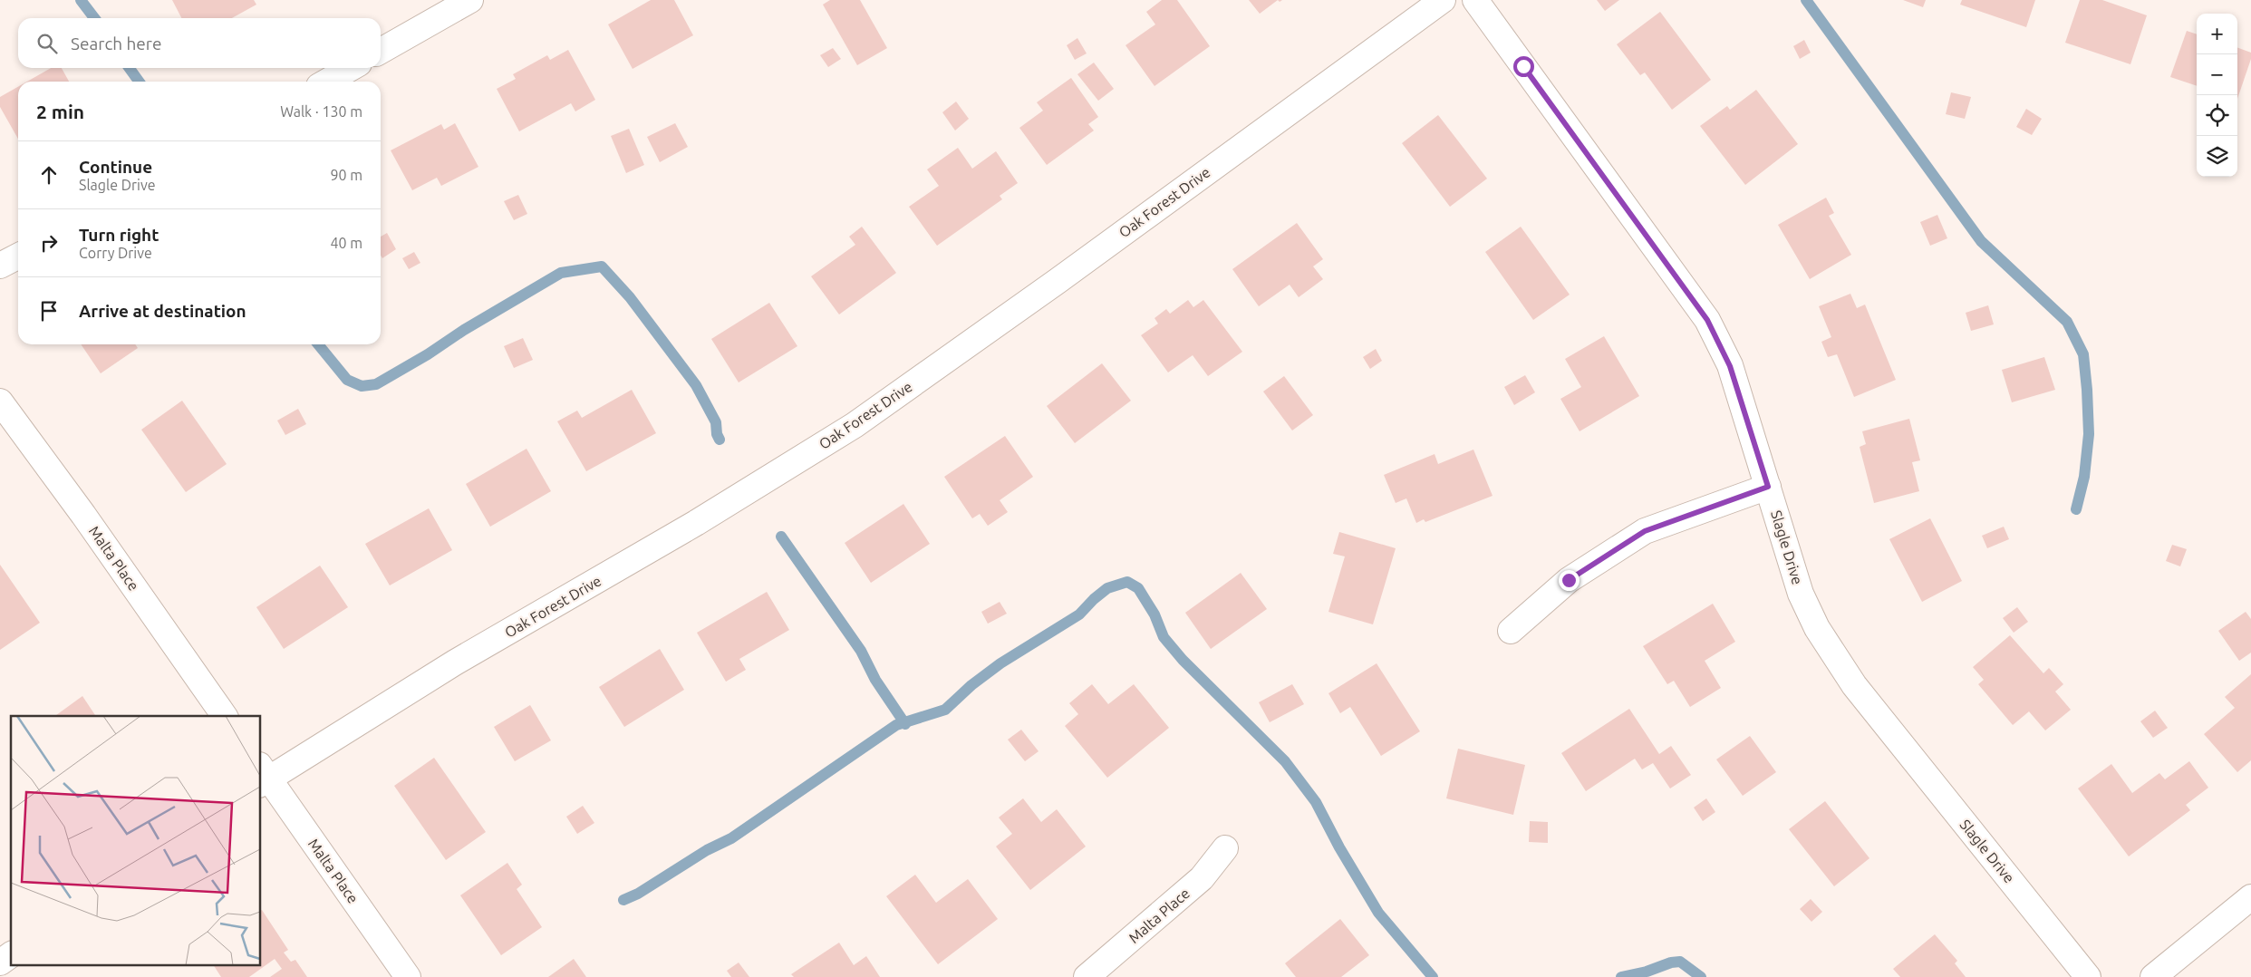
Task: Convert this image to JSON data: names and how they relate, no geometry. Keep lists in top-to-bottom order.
{
  "streets": {
    "street": ["Oak Forest Drive", "Slagle Drive", "Malta Place"]
  },
  "crossings": [
    ["Oak Forest Drive", "Malta Place"]
  ],
  "page": {
    "map_buttons": ["+", "−"],
    "search": "Search here",
    "heading": ["2 min", "Walk · 130 m"],
    "list": [
      ["Continue", "Slagle Drive", "90 m"],
      ["Turn right", "Corry Drive", "40 m"],
      "Arrive at destination"
    ]
  }
}
